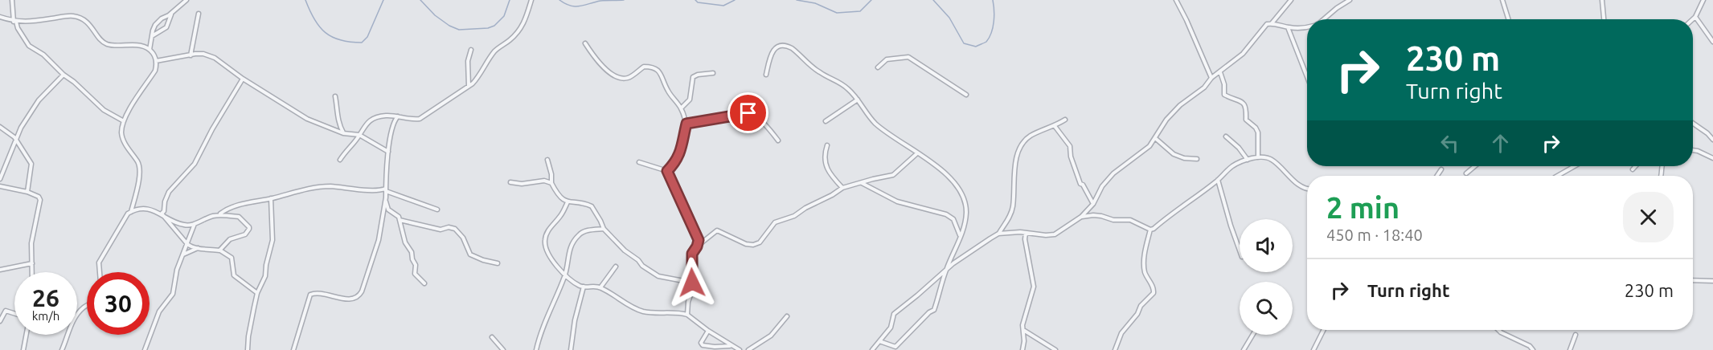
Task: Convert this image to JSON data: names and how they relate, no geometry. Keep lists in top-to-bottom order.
{
  "page": {
    "turn": ["230 m", "Turn right"],
    "heading": ["2 min", "450 m · 18:40"],
    "list": [
      {
        "name": "Turn right",
        "value": "230 m"
      }
    ],
    "speed": "26 km/h",
    "limit": "30"
  }
}
